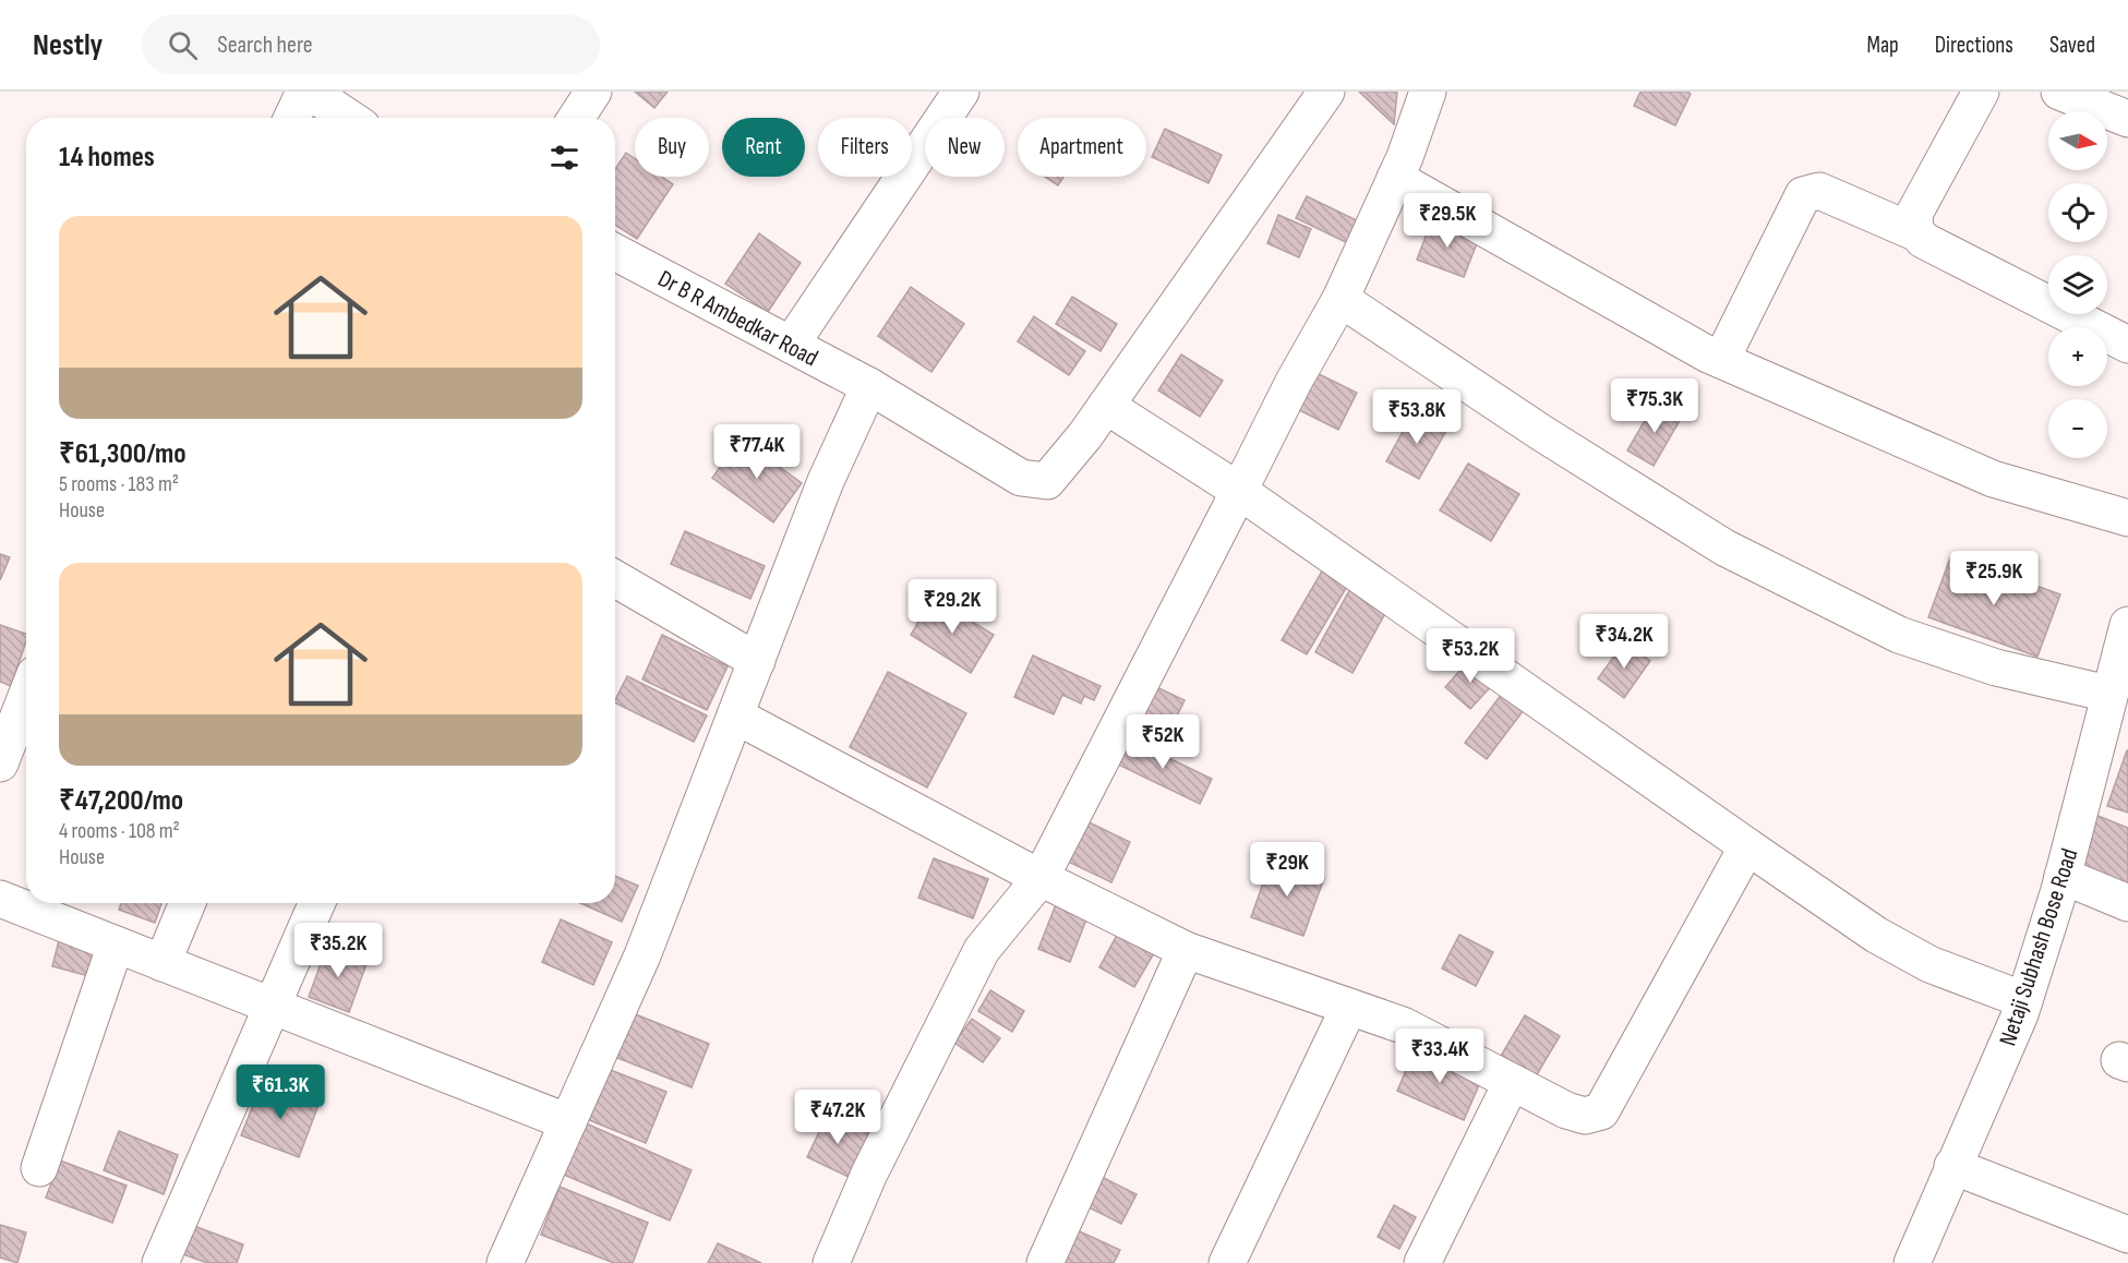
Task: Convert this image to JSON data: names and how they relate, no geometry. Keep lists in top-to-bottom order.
{
  "streets": {
    "street": ["Dr B R Ambedkar Road", "Netaji Subhash Bose Road"]
  },
  "north": "right",
  "page": {
    "header": "Nestly",
    "search": "Search here",
    "nav": ["Map", "Directions", "Saved"],
    "map_buttons": ["+", "−"],
    "chip": [
      "Buy",
      "Rent",
      "Filters",
      "New",
      "Apartment"
    ],
    "heading": "14 homes",
    "price": [
      "₹29.5K",
      "₹75.3K",
      "₹53.8K",
      "₹77.4K",
      "₹25.9K",
      "₹29.2K",
      "₹34.2K",
      "₹53.2K",
      "₹52K",
      "₹29K",
      "₹35.2K",
      "₹33.4K",
      "₹61.3K",
      "₹47.2K"
    ],
    "list": [
      {
        "name": "₹61,300/mo",
        "note": "5 rooms · 183 m² · House"
      },
      {
        "name": "₹47,200/mo",
        "note": "4 rooms · 108 m² · House"
      }
    ]
  }
}
